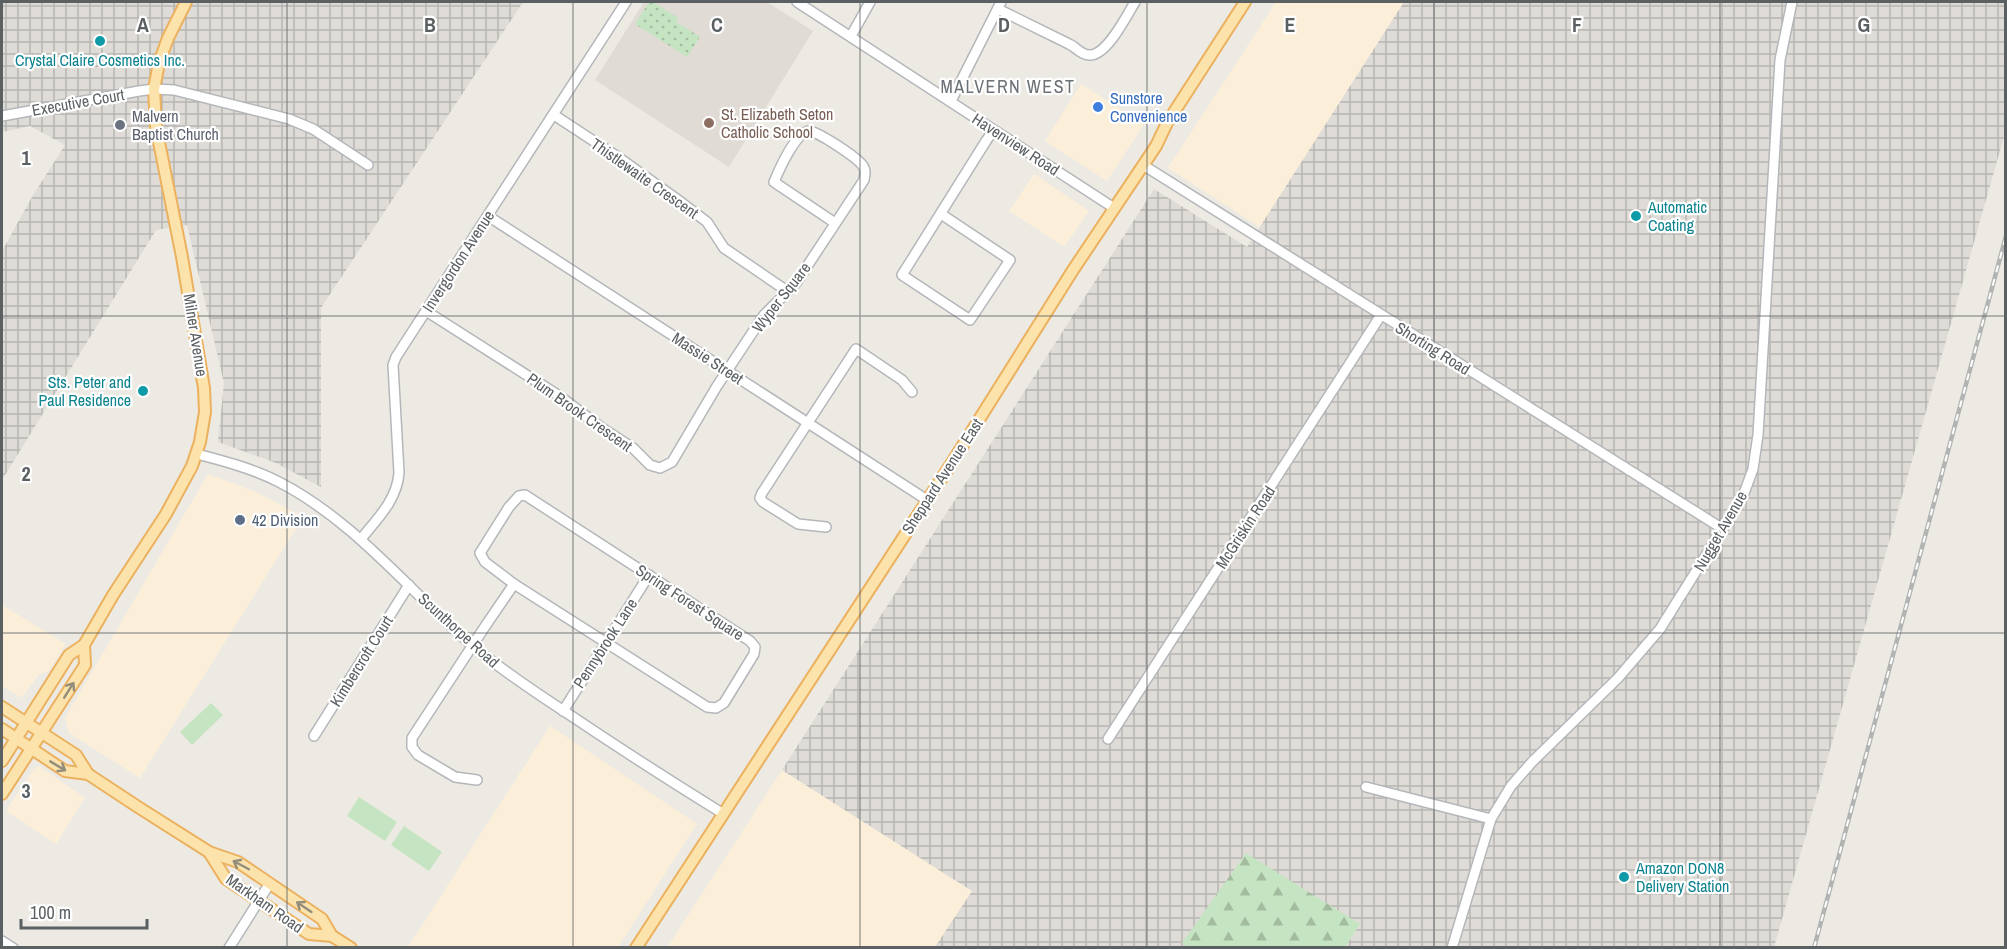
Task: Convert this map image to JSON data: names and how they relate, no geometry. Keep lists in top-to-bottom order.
{
  "streets": {
    "main road": ["Milner Avenue", "Sheppard Avenue East", "Markham Road"],
    "street": [
      "Executive Court",
      "Havenview Road",
      "Thistlewaite Crescent",
      "Invergordon Avenue",
      "Wyper Square",
      "Shorting Road",
      "Massie Street",
      "Plum Brook Crescent",
      "McGriskin Road",
      "Nugget Avenue",
      "Spring Forest Square",
      "Scunthorpe Road",
      "Pennybrook Lane",
      "Kimbercroft Court"
    ]
  },
  "crossings": [
    ["Executive Court", "Milner Avenue"],
    ["Havenview Road", "Sheppard Avenue East"],
    ["Thistlewaite Crescent", "Invergordon Avenue"],
    ["Thistlewaite Crescent", "Wyper Square"],
    ["Invergordon Avenue", "Massie Street"],
    ["Invergordon Avenue", "Plum Brook Crescent"],
    ["Invergordon Avenue", "Scunthorpe Road"],
    ["Wyper Square", "Massie Street"],
    ["Wyper Square", "Plum Brook Crescent"],
    ["Milner Avenue", "Scunthorpe Road"],
    ["Milner Avenue", "Markham Road"],
    ["Shorting Road", "Sheppard Avenue East"],
    ["Shorting Road", "McGriskin Road"],
    ["Shorting Road", "Nugget Avenue"],
    ["Massie Street", "Plum Brook Crescent"],
    ["Massie Street", "Sheppard Avenue East"],
    ["Sheppard Avenue East", "Scunthorpe Road"],
    ["Spring Forest Square", "Pennybrook Lane"],
    ["Scunthorpe Road", "Pennybrook Lane"],
    ["Scunthorpe Road", "Kimbercroft Court"]
  ],
  "districts": ["MALVERN WEST"],
  "places": [
    "Crystal Claire Cosmetics Inc.",
    "Sunstore Convenience",
    "St. Elizabeth Seton Catholic School",
    "Malvern Baptist Church",
    "Automatic Coating",
    "Sts. Peter and Paul Residence",
    "42 Division",
    "Amazon DON8 Delivery Station"
  ],
  "scale_bar": "100 m",
  "grid": {
    "columns": [
      "A",
      "B",
      "C",
      "D",
      "E",
      "F",
      "G"
    ],
    "rows": ["1", "2", "3"]
  }
}
